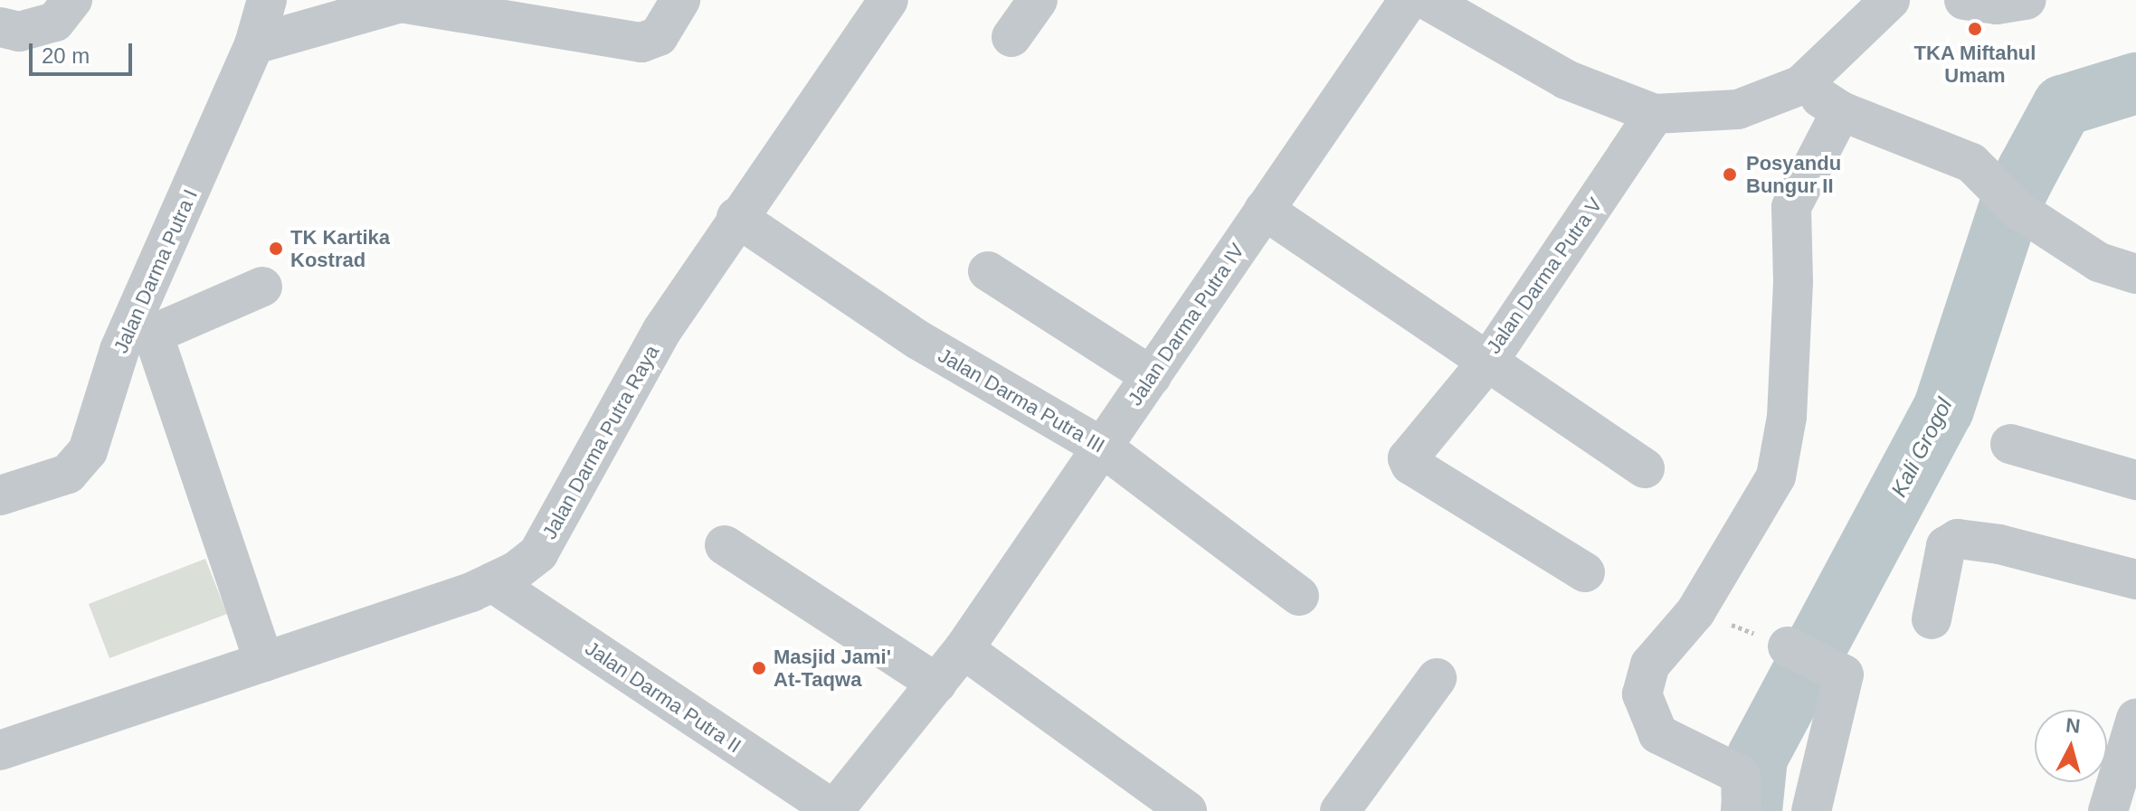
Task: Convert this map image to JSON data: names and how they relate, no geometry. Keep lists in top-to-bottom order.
{
  "streets": {
    "street": [
      "Jalan Darma Putra I",
      "Jalan Darma Putra V",
      "Jalan Darma Putra IV",
      "Jalan Darma Putra III",
      "Jalan Darma Putra Raya",
      "Jalan Darma Putra II"
    ]
  },
  "crossings": [
    ["Jalan Darma Putra V", "Jalan Darma Putra IV"],
    ["Jalan Darma Putra IV", "Jalan Darma Putra III"],
    ["Jalan Darma Putra IV", "Jalan Darma Putra II"],
    ["Jalan Darma Putra III", "Jalan Darma Putra Raya"],
    ["Jalan Darma Putra Raya", "Jalan Darma Putra II"]
  ],
  "water": ["Kali Grogol"],
  "places": [
    "TKA Miftahul Umam",
    "Posyandu Bungur II",
    "TK Kartika Kostrad",
    "Masjid Jami' At-Taqwa"
  ],
  "scale_bar": "20 m",
  "north": "top"
}
